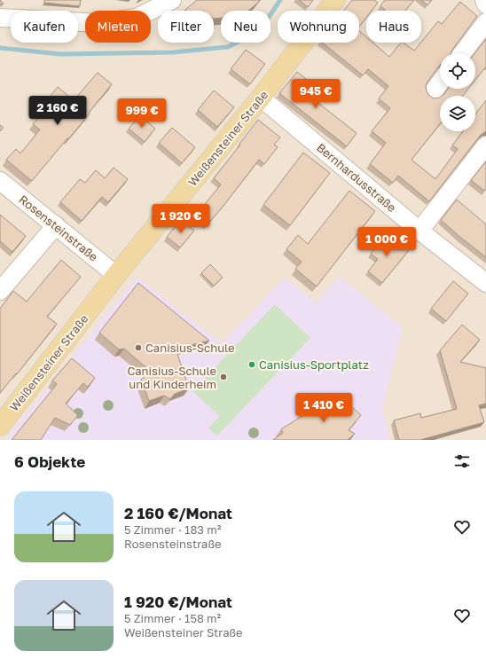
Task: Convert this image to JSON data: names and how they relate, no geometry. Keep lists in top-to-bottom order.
{
  "streets": {
    "main road": ["Weißensteiner Straße"],
    "street": ["Bernhardusstraße", "Rosensteinstraße"]
  },
  "crossings": [
    ["Weißensteiner Straße", "Bernhardusstraße"],
    ["Weißensteiner Straße", "Rosensteinstraße"]
  ],
  "places": ["Canisius-Schule", "Canisius-Sportplatz", "Canisius-Schule und Kinderheim"],
  "page": {
    "chip": [
      "Kaufen",
      "Mieten",
      "Filter",
      "Neu",
      "Wohnung",
      "Haus"
    ],
    "price": [
      "945 €",
      "2 160 €",
      "999 €",
      "1 920 €",
      "1 000 €",
      "1 410 €"
    ],
    "heading": "6 Objekte",
    "list": [
      {
        "name": "2 160 €/Monat",
        "note": "5 Zimmer · 183 m² · Rosensteinstraße"
      },
      {
        "name": "1 920 €/Monat",
        "note": "5 Zimmer · 158 m² · Weißensteiner Straße"
      }
    ]
  }
}
